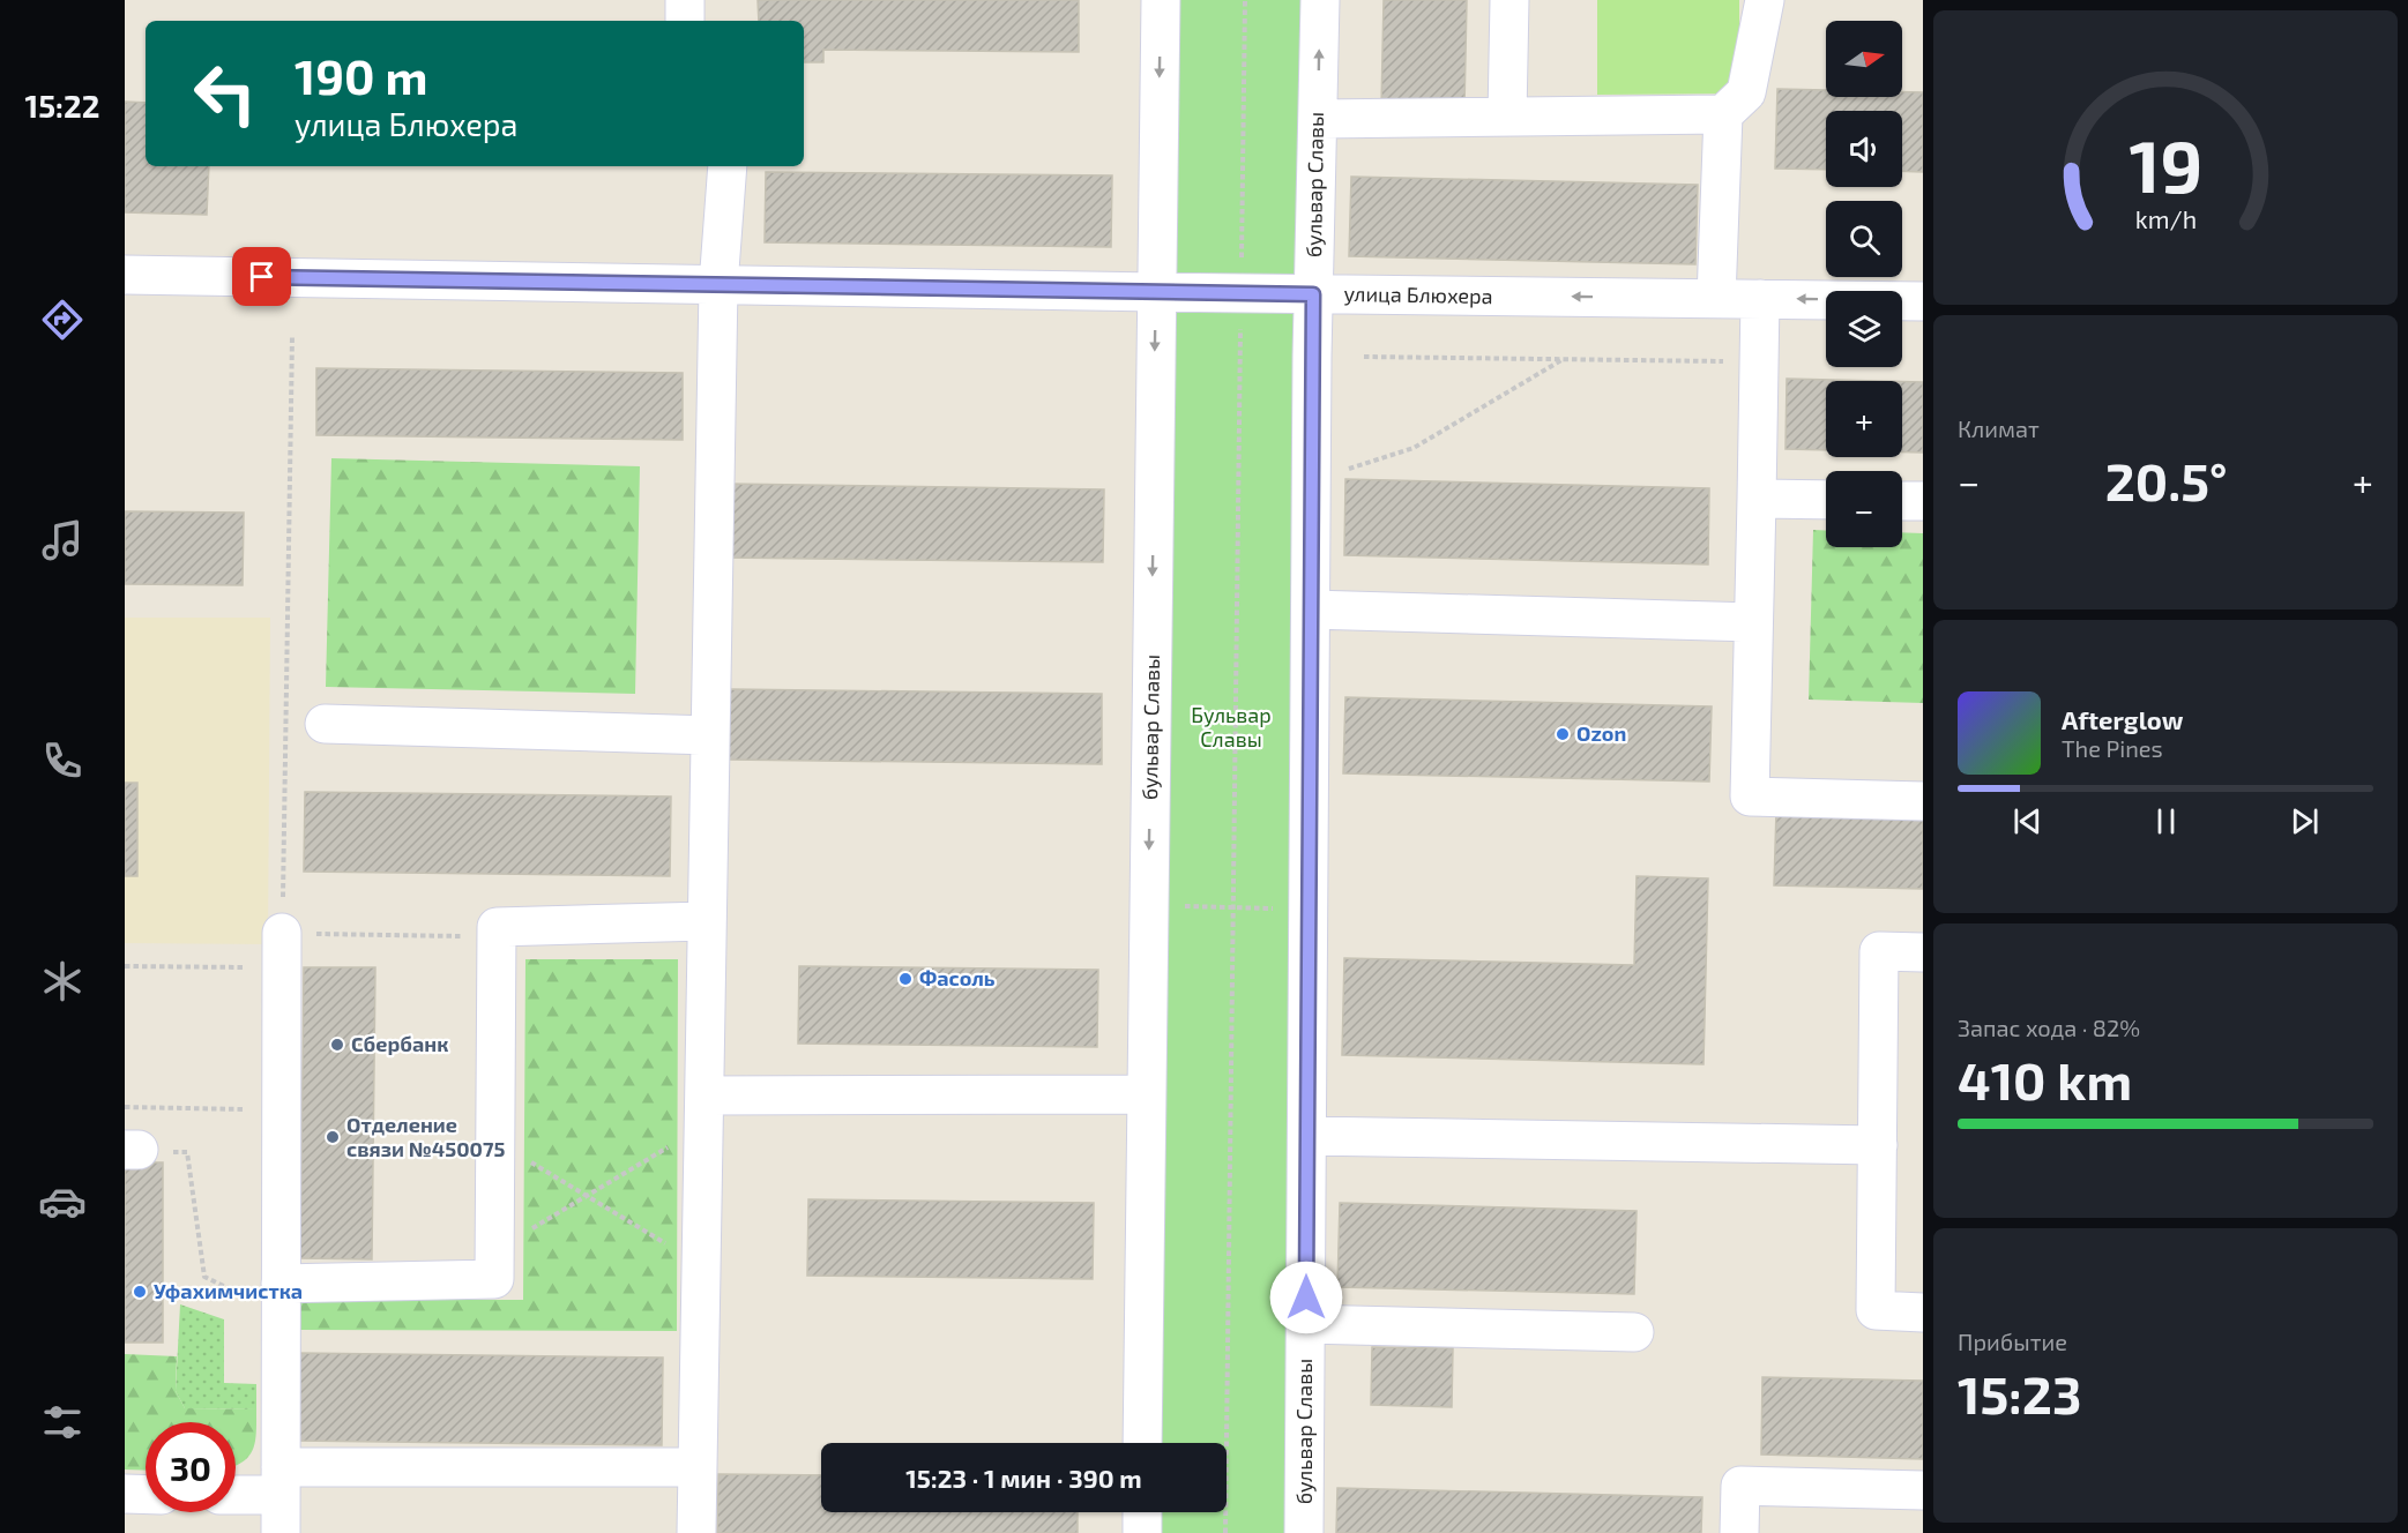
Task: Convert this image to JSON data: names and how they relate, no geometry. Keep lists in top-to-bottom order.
{
  "streets": {
    "street": ["бульвар Славы", "улица Блюхера"]
  },
  "crossings": [
    ["бульвар Славы", "улица Блюхера"]
  ],
  "parks": ["Бульвар Славы"],
  "places": [
    "Ozon",
    "Фасоль",
    "Сбербанк",
    "Отделение связи №450075",
    "Уфахимчистка"
  ],
  "north": "right",
  "page": {
    "tabs": "15:22",
    "map_buttons": ["+", "−"],
    "turn": ["190 m", "улица Блюхера"],
    "tile": [
      "Климат",
      ["Запас хода · 82%", "410 km"],
      ["Прибытие", "15:23"]
    ],
    "heat": ["−", "20.5°", "+"],
    "song": ["Afterglow", "The Pines"],
    "limit": "30",
    "trip": "15:23 · 1 мин · 390 m",
    "gauge": ["19", "km/h"]
  }
}
